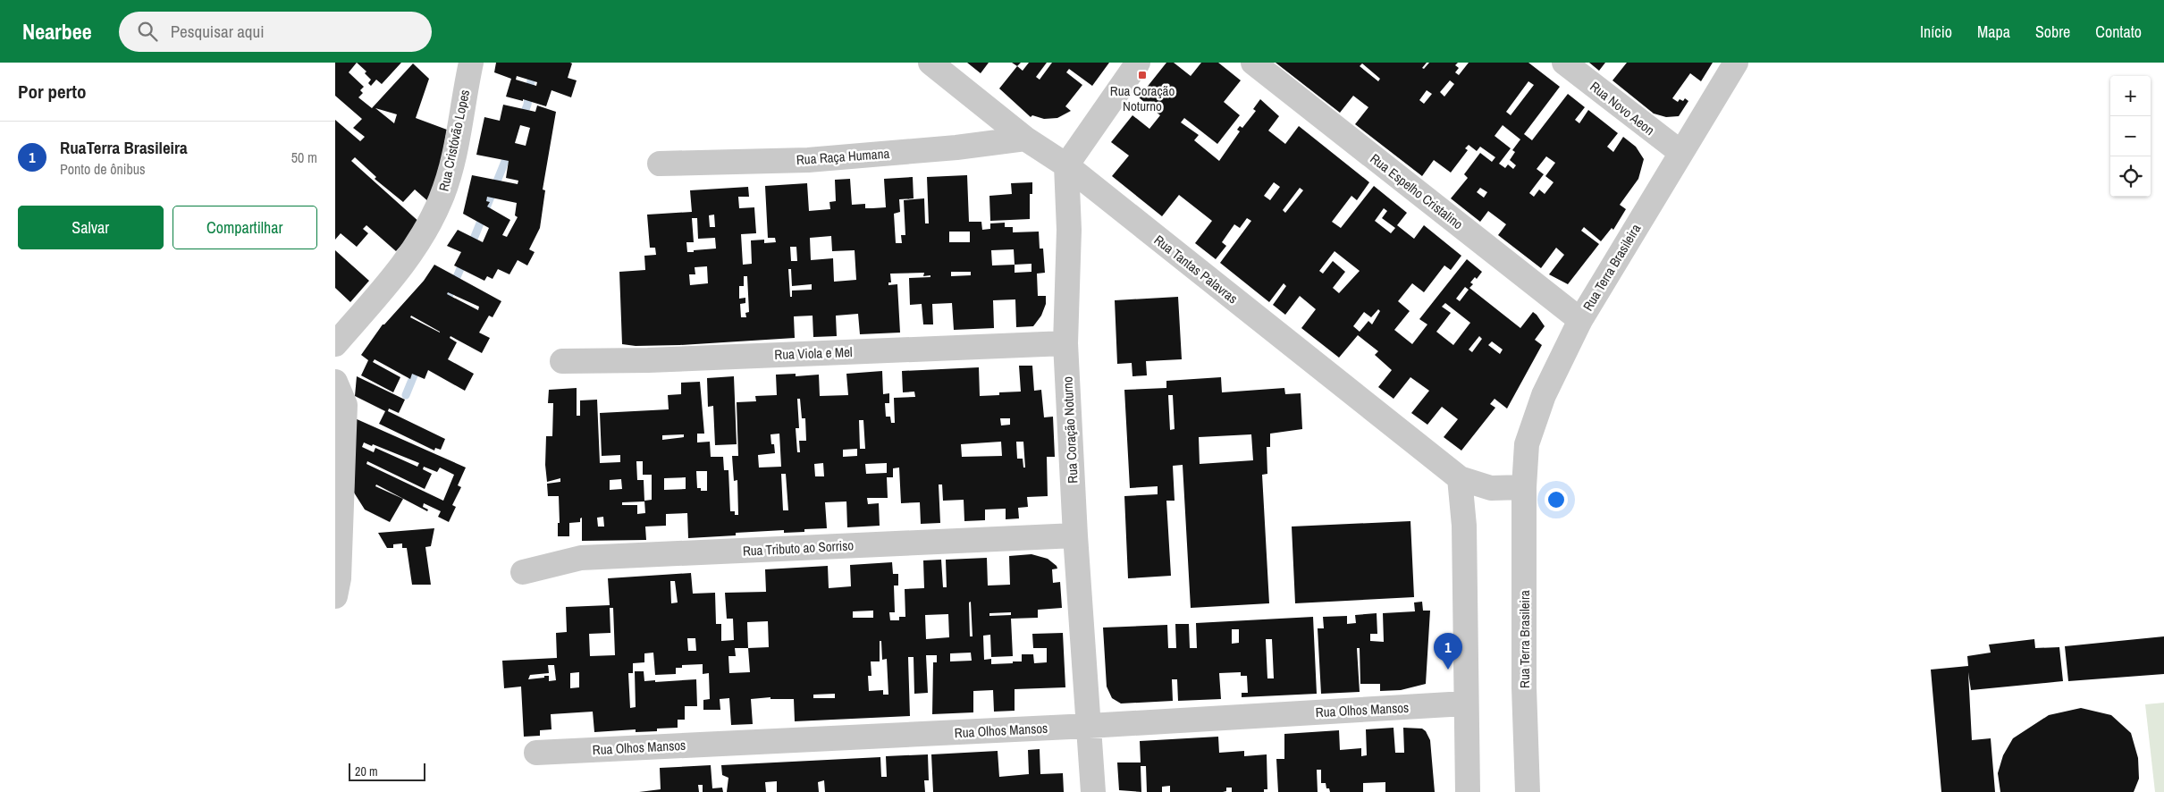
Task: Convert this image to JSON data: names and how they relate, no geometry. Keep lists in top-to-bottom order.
{
  "streets": {
    "street": [
      "Rua Novo Aeon",
      "Rua Cristóvão Lopes",
      "Rua Raça Humana",
      "Rua Espelho Cristalino",
      "Rua Terra Brasileira",
      "Rua Tantas Palavras",
      "Rua Viola e Mel",
      "Rua Coração Noturno",
      "Rua Tributo ao Sorriso",
      "Rua Olhos Mansos"
    ]
  },
  "crossings": [
    ["Rua Novo Aeon", "Rua Terra Brasileira"],
    ["Rua Raça Humana", "Rua Tantas Palavras"],
    ["Rua Espelho Cristalino", "Rua Terra Brasileira"],
    ["Rua Tantas Palavras", "Rua Coração Noturno"],
    ["Rua Viola e Mel", "Rua Coração Noturno"],
    ["Rua Coração Noturno", "Rua Tributo ao Sorriso"],
    ["Rua Coração Noturno", "Rua Olhos Mansos"]
  ],
  "places": {
    "transit": ["Rua Coração Noturno"]
  },
  "scale_bar": "20 m",
  "page": {
    "header": "Nearbee",
    "search": "Pesquisar aqui",
    "nav": [
      "Início",
      "Mapa",
      "Sobre",
      "Contato"
    ],
    "heading": "Por perto",
    "map_buttons": ["+", "−"],
    "list": [
      {
        "mark": "1",
        "name": "RuaTerra Brasileira",
        "note": "Ponto de ônibus",
        "value": "50 m"
      }
    ],
    "buttons": ["Salvar", "Compartilhar"],
    "pins": "1",
    "scale": "20 m"
  }
}
